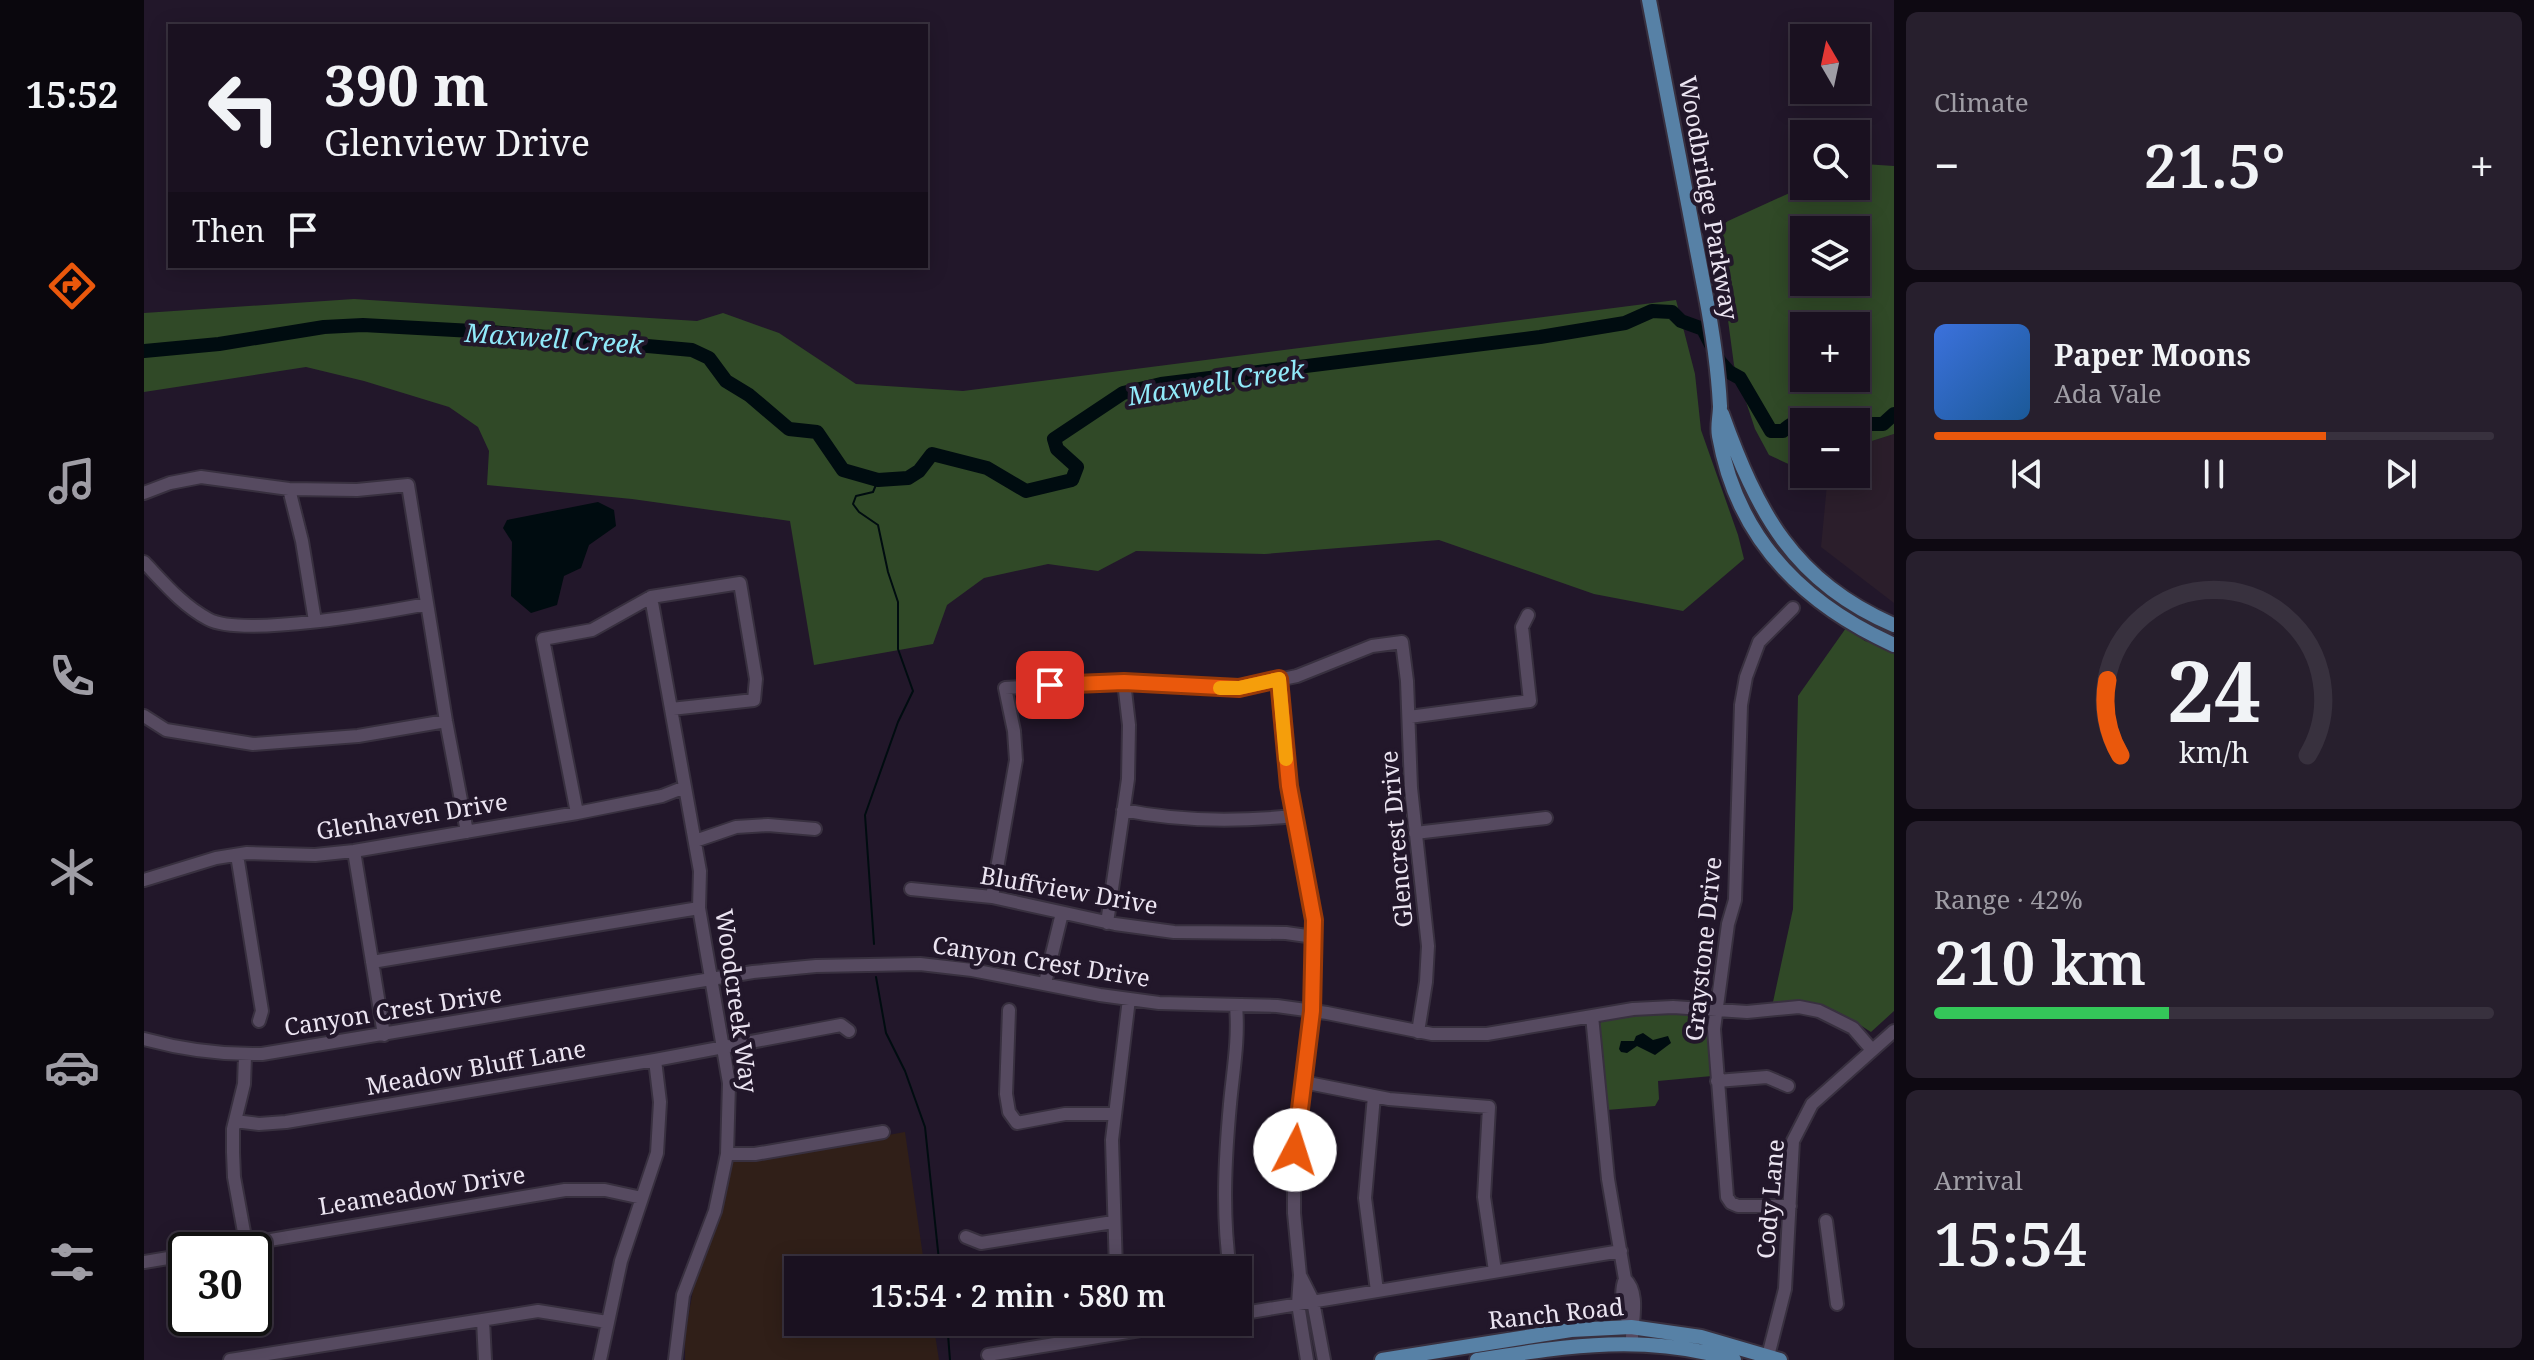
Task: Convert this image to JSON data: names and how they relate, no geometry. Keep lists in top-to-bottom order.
{
  "streets": {
    "main road": ["Woodbridge Parkway", "Ranch Road"],
    "street": [
      "Glenhaven Drive",
      "Glencrest Drive",
      "Bluffview Drive",
      "Graystone Drive",
      "Canyon Crest Drive",
      "Woodcreek Way",
      "Meadow Bluff Lane",
      "Leameadow Drive",
      "Cody Lane"
    ]
  },
  "crossings": [
    ["Glenhaven Drive", "Woodcreek Way"],
    ["Glencrest Drive", "Canyon Crest Drive"],
    ["Graystone Drive", "Canyon Crest Drive"],
    ["Graystone Drive", "Cody Lane"],
    ["Canyon Crest Drive", "Woodcreek Way"],
    ["Canyon Crest Drive", "Cody Lane"],
    ["Woodcreek Way", "Meadow Bluff Lane"],
    ["Cody Lane", "Ranch Road"]
  ],
  "water": ["Maxwell Creek"],
  "north": "top",
  "page": {
    "tabs": "15:52",
    "tile": [
      "Climate",
      ["Range · 42%", "210 km"],
      ["Arrival", "15:54"]
    ],
    "map_buttons": ["+", "−"],
    "turn": ["390 m", "Glenview Drive"],
    "heat": ["−", "21.5°", "+"],
    "then": "Then",
    "song": ["Paper Moons", "Ada Vale"],
    "limit": "30",
    "trip": "15:54 · 2 min · 580 m",
    "gauge": ["24", "km/h"]
  }
}
